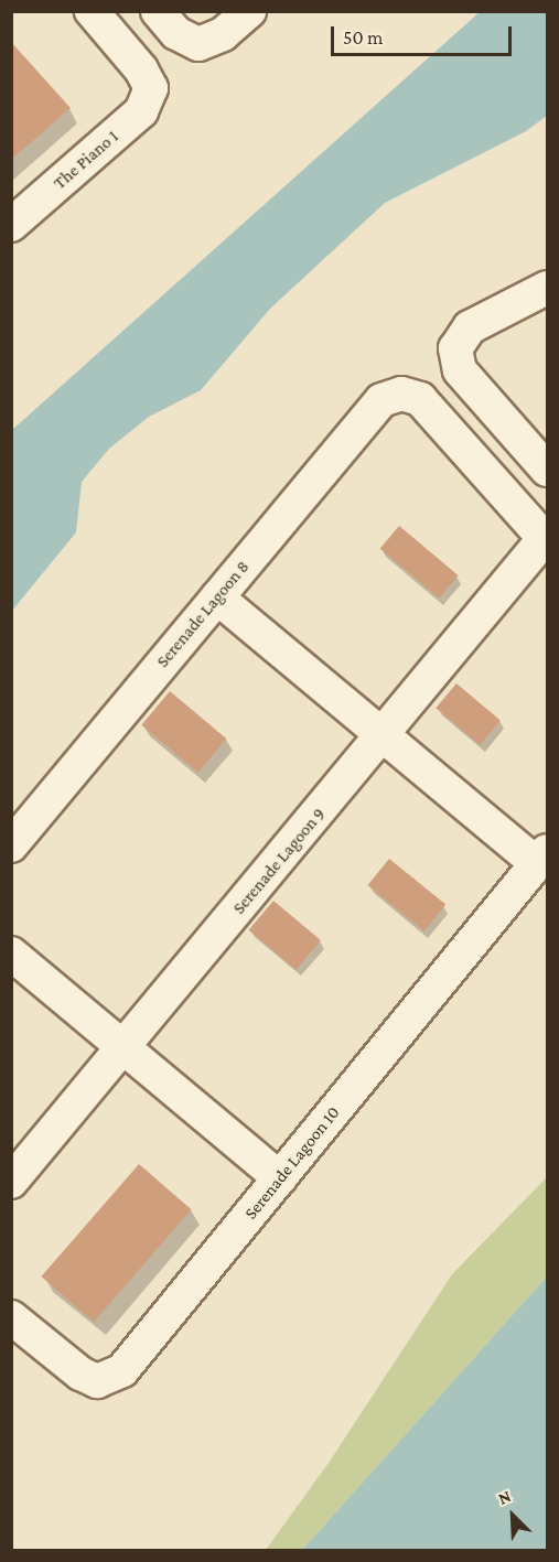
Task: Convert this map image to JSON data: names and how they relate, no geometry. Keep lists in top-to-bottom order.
{
  "streets": {
    "street": [
      "The Piano 1",
      "Serenade Lagoon 8",
      "Serenade Lagoon 9",
      "Serenade Lagoon 10"
    ]
  },
  "crossings": [
    ["Serenade Lagoon 8", "Serenade Lagoon 9"]
  ],
  "scale_bar": "50 m",
  "north": "top left"
}
